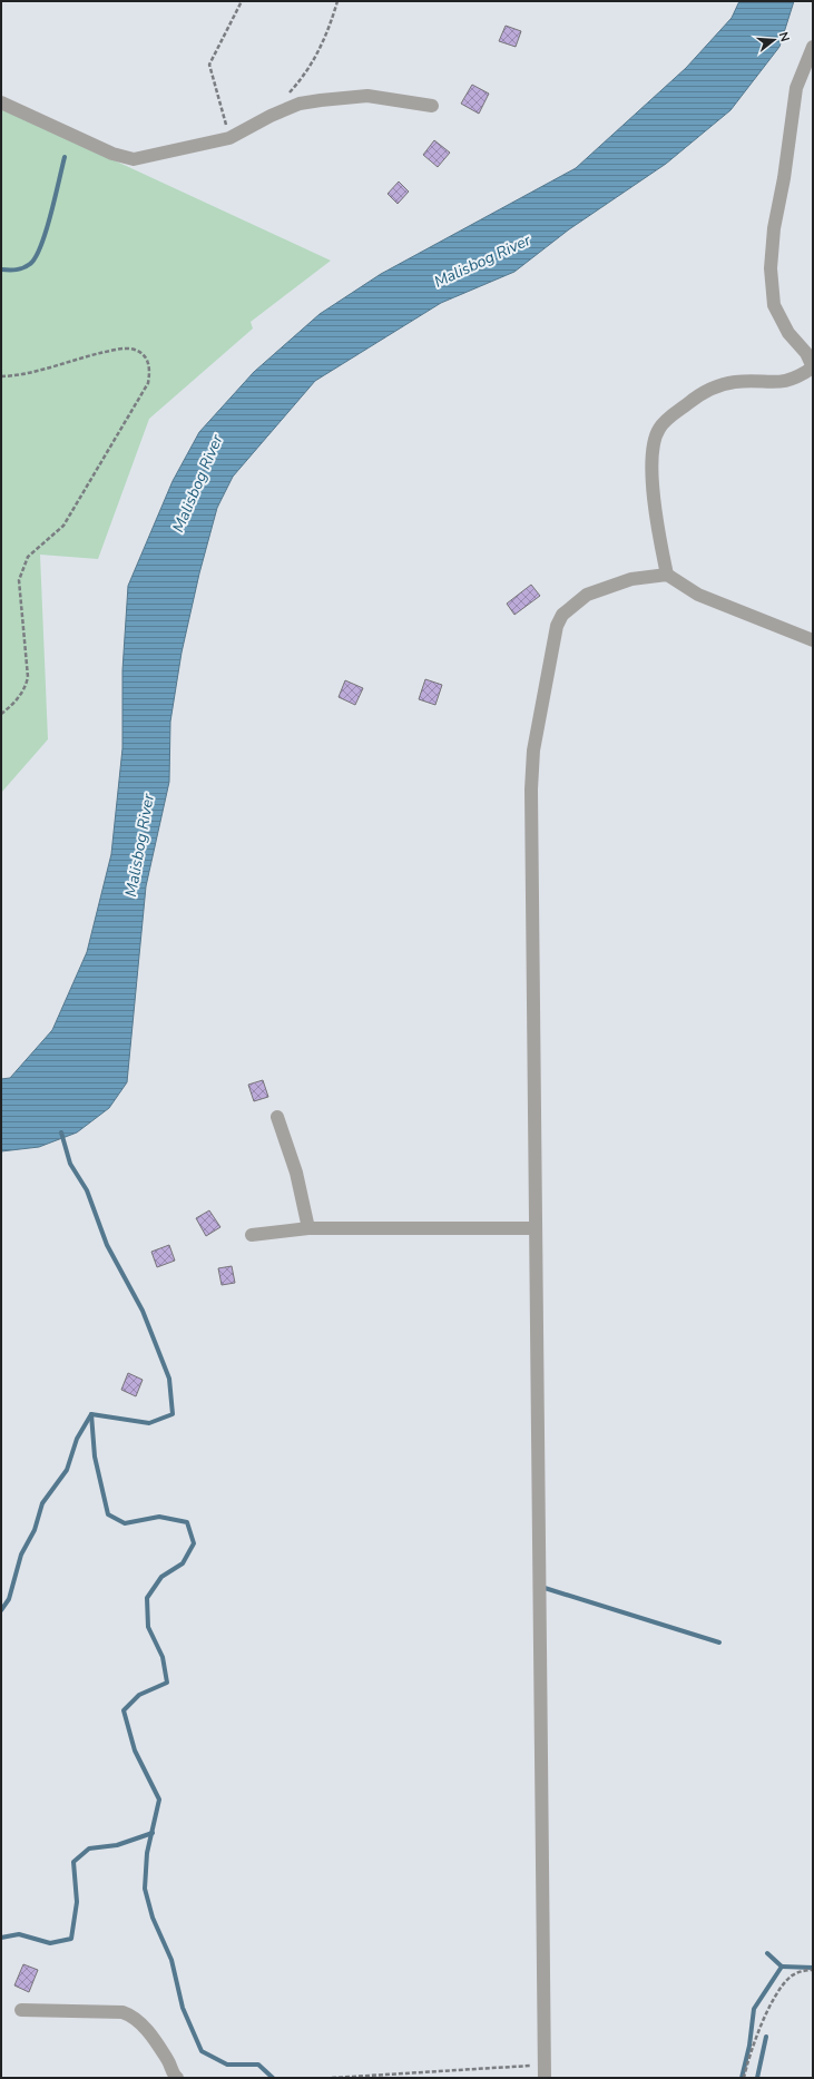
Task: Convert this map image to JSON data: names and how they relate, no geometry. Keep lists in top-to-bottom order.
{
  "water": ["Malisbog River"],
  "north": "right"
}
